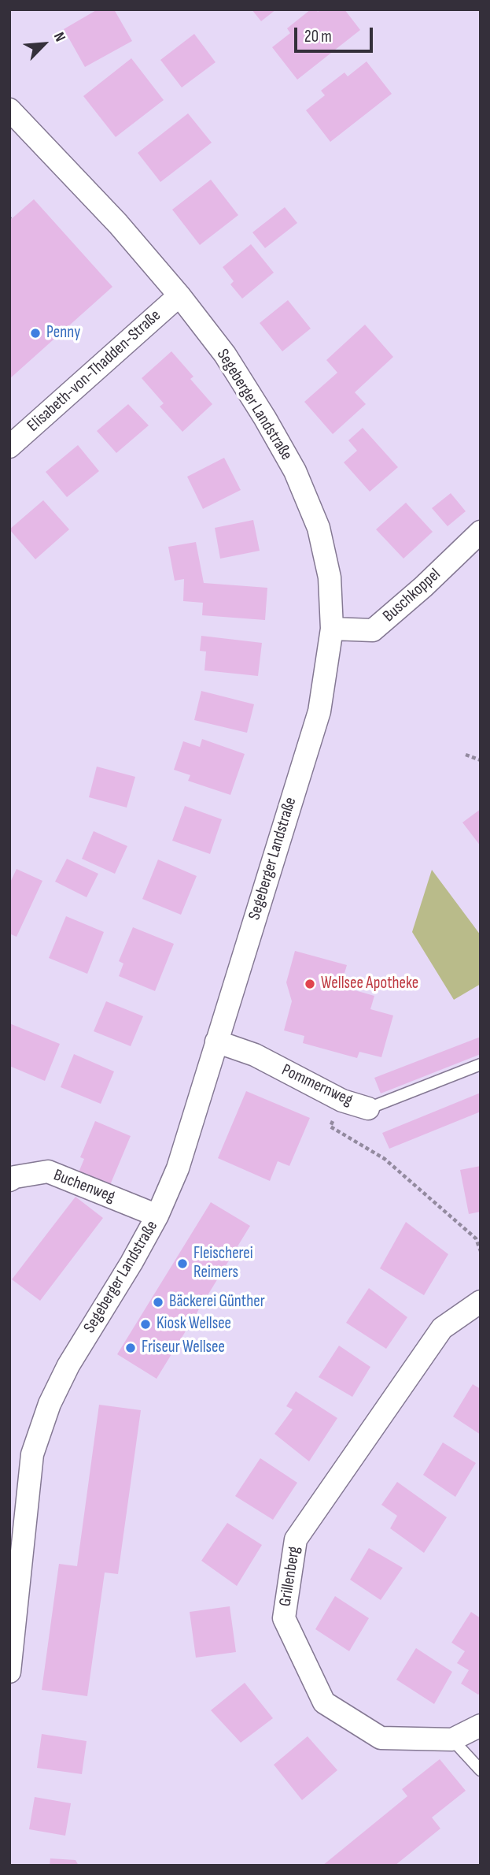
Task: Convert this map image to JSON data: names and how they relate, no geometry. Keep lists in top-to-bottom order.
{
  "streets": {
    "street": [
      "Elisabeth-von-Thadden-Straße",
      "Segeberger Landstraße",
      "Buschkoppel",
      "Pommernweg",
      "Buchenweg",
      "Grillenberg"
    ]
  },
  "crossings": [
    ["Elisabeth-von-Thadden-Straße", "Segeberger Landstraße"],
    ["Segeberger Landstraße", "Buschkoppel"],
    ["Segeberger Landstraße", "Pommernweg"],
    ["Segeberger Landstraße", "Buchenweg"]
  ],
  "places": [
    "Penny",
    "Wellsee Apotheke",
    "Fleischerei Reimers",
    "Bäckerei Günther",
    "Kiosk Wellsee",
    "Friseur Wellsee"
  ],
  "scale_bar": "20 m",
  "north": "top right"
}
